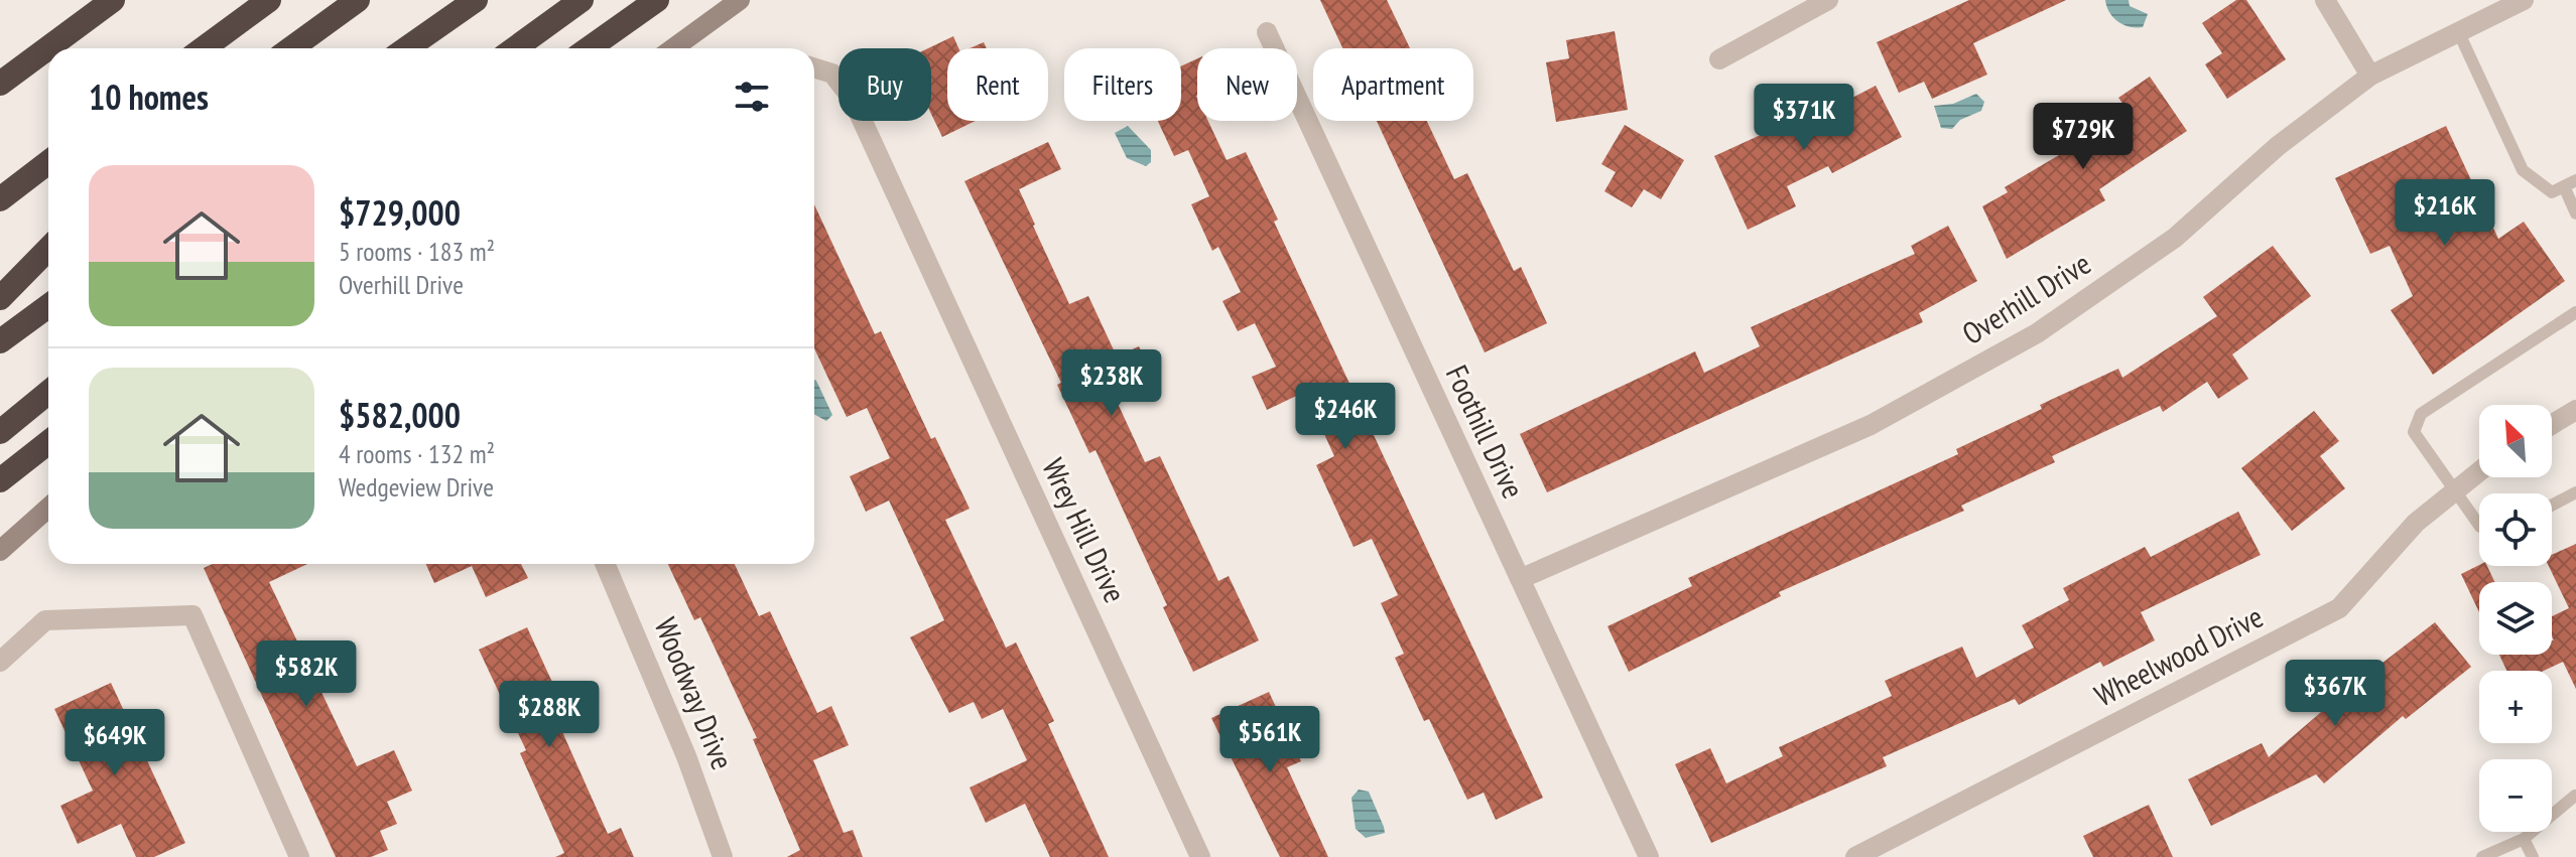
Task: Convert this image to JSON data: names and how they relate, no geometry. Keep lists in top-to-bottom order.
{
  "streets": {
    "street": [
      "Overhill Drive",
      "Foothill Drive",
      "Wrey Hill Drive",
      "Wheelwood Drive",
      "Woodway Drive"
    ]
  },
  "crossings": [
    ["Overhill Drive", "Foothill Drive"]
  ],
  "north": "top left",
  "page": {
    "chip": [
      "Buy",
      "Rent",
      "Filters",
      "New",
      "Apartment"
    ],
    "heading": "10 homes",
    "price": [
      "$371K",
      "$729K",
      "$216K",
      "$238K",
      "$246K",
      "$582K",
      "$367K",
      "$288K",
      "$561K",
      "$649K"
    ],
    "list": [
      {
        "name": "$729,000",
        "note": "5 rooms · 183 m² · Overhill Drive"
      },
      {
        "name": "$582,000",
        "note": "4 rooms · 132 m² · Wedgeview Drive"
      }
    ],
    "map_buttons": ["+", "−"]
  }
}
